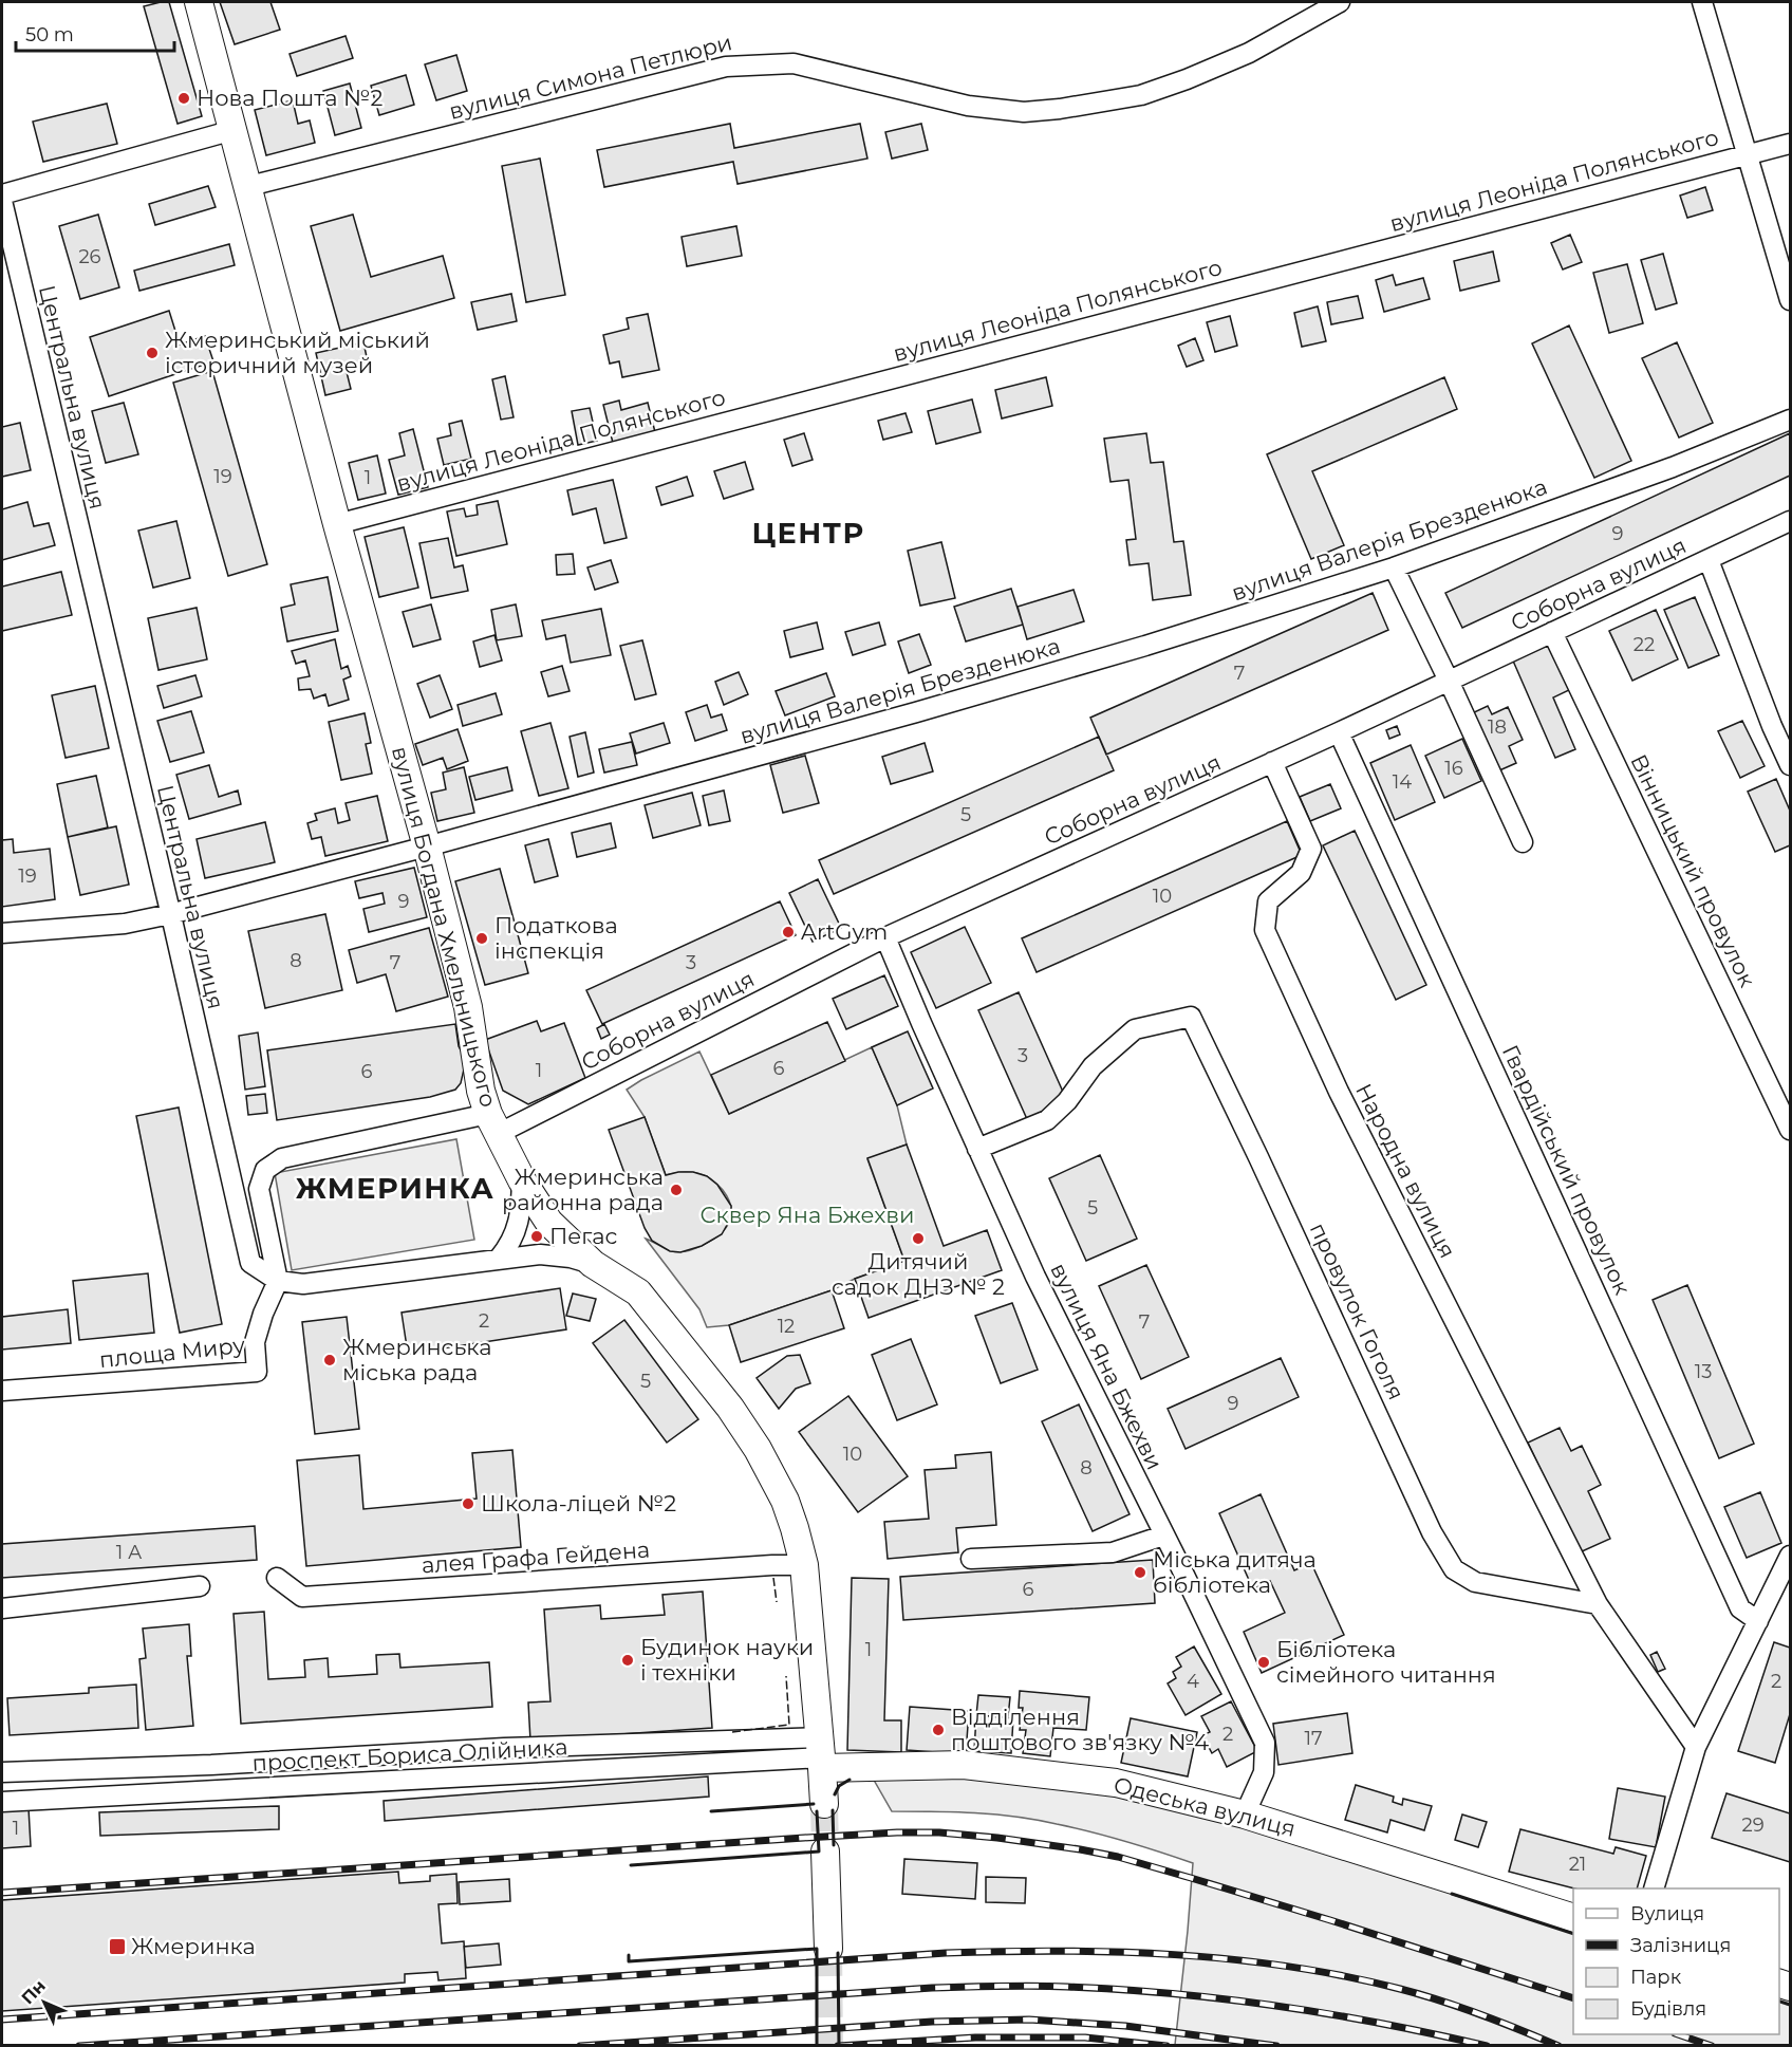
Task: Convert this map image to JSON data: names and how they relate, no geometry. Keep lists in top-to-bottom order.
{
  "streets": {
    "street": [
      "вулиця Симона Петлюри",
      "вулиця Леоніда Полянського",
      "Центральна вулиця",
      "вулиця Валерія Брезденюка",
      "Соборна вулиця",
      "Вінницький провулок",
      "вулиця Богдана Хмельницького",
      "Гвардійський провулок",
      "Народна вулиця",
      "провулок Гоголя",
      "площа Миру",
      "вулиця Яна Бжехви",
      "алея Графа Гейдена",
      "проспект Бориса Олійника",
      "Одеська вулиця"
    ]
  },
  "crossings": [
    ["вулиця Симона Петлюри", "вулиця Богдана Хмельницького"],
    ["вулиця Леоніда Полянського", "вулиця Богдана Хмельницького"],
    ["Центральна вулиця", "вулиця Валерія Брезденюка"],
    ["Центральна вулиця", "Соборна вулиця"],
    ["Центральна вулиця", "вулиця Богдана Хмельницького"],
    ["Центральна вулиця", "площа Миру"],
    ["вулиця Валерія Брезденюка", "вулиця Богдана Хмельницького"],
    ["Соборна вулиця", "Вінницький провулок"],
    ["Соборна вулиця", "вулиця Богдана Хмельницького"],
    ["Соборна вулиця", "Гвардійський провулок"],
    ["Соборна вулиця", "Народна вулиця"],
    ["Соборна вулиця", "площа Миру"],
    ["Соборна вулиця", "вулиця Яна Бжехви"],
    ["вулиця Богдана Хмельницького", "алея Графа Гейдена"],
    ["вулиця Богдана Хмельницького", "проспект Бориса Олійника"],
    ["вулиця Богдана Хмельницького", "Одеська вулиця"],
    ["Народна вулиця", "провулок Гоголя"],
    ["провулок Гоголя", "вулиця Яна Бжехви"],
    ["вулиця Яна Бжехви", "Одеська вулиця"],
    ["проспект Бориса Олійника", "Одеська вулиця"]
  ],
  "districts": ["ЦЕНТР", "ЖМЕРИНКА"],
  "parks": ["Сквер Яна Бжехви"],
  "places": {
    "other": [
      "Нова Пошта №2",
      "Жмеринський міський історичний музей",
      "ArtGym",
      "Податкова інспекція",
      "Жмеринська районна рада",
      "Пегас",
      "Дитячий садок ДНЗ № 2",
      "Жмеринська міська рада",
      "Школа-ліцей №2",
      "Міська дитяча бібліотека",
      "Будинок науки і техніки",
      "Бібліотека сімейного читання",
      "Відділення поштового зв'язку №4"
    ],
    "transit": ["Жмеринка"]
  },
  "house_numbers": [
    "26",
    "19",
    "1",
    "9",
    "22",
    "7",
    "18",
    "16",
    "14",
    "5",
    "19",
    "10",
    "9",
    "8",
    "7",
    "3",
    "3",
    "6",
    "1",
    "6",
    "5",
    "2",
    "7",
    "12",
    "13",
    "5",
    "9",
    "10",
    "8",
    "1 А",
    "6",
    "1",
    "4",
    "2",
    "2",
    "17",
    "29",
    "1",
    "21"
  ],
  "legend": [
    "Вулиця",
    "Залізниця",
    "Парк",
    "Будівля"
  ],
  "scale_bar": "50 m",
  "north": "top left"
}
